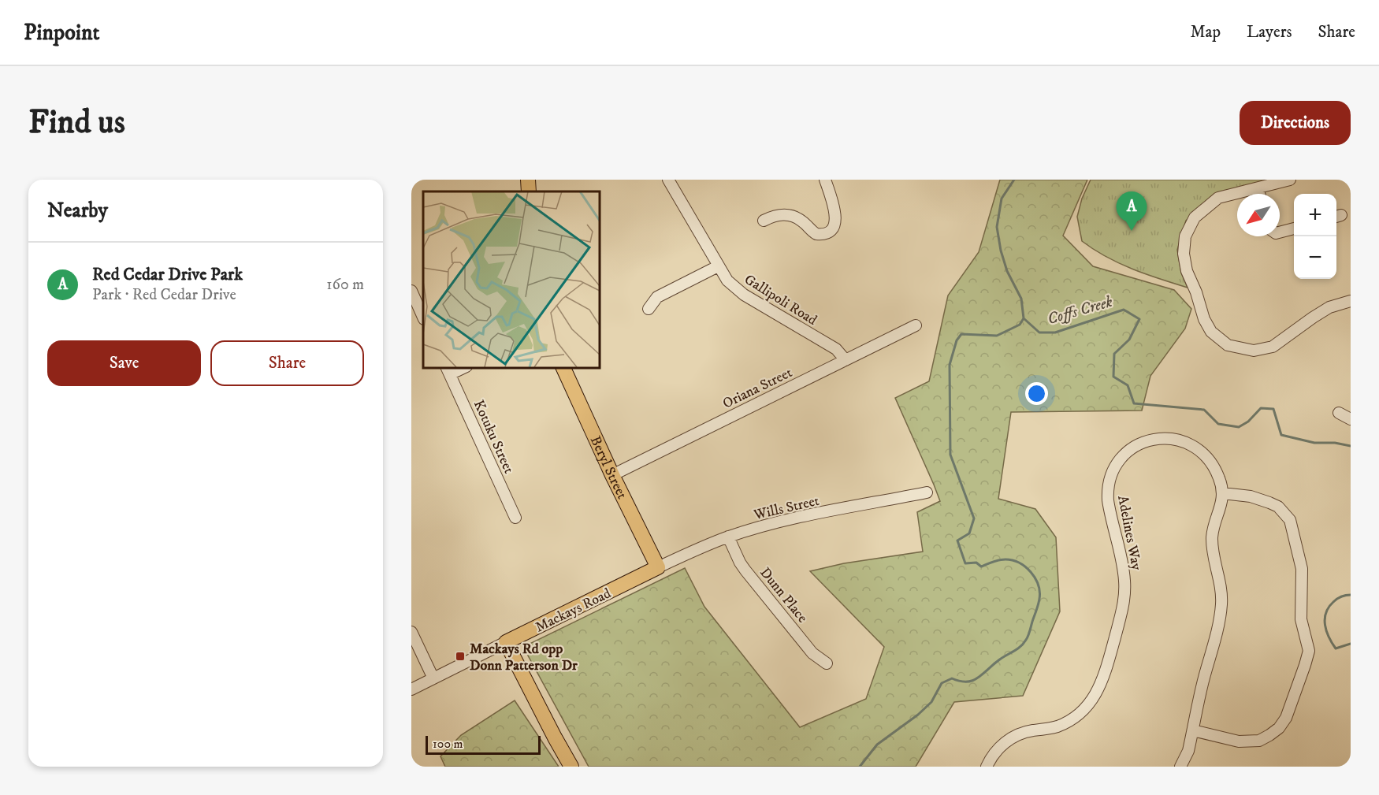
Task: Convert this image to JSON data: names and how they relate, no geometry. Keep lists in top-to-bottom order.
{
  "streets": {
    "main road": ["Beryl Street", "Mackays Road"],
    "street": [
      "Gallipoli Road",
      "Oriana Street",
      "Kotuku Street",
      "Wills Street",
      "Adelines Way",
      "Dunn Place"
    ]
  },
  "crossings": [
    ["Gallipoli Road", "Oriana Street"],
    ["Oriana Street", "Beryl Street"],
    ["Beryl Street", "Wills Street"],
    ["Beryl Street", "Mackays Road"],
    ["Wills Street", "Dunn Place"],
    ["Wills Street", "Mackays Road"]
  ],
  "water": ["Coffs Creek"],
  "places": {
    "transit": ["Mackays Rd opp Donn Patterson Dr"]
  },
  "scale_bar": "100 m",
  "north": "bottom left",
  "page": {
    "header": "Pinpoint",
    "nav": ["Map", "Layers", "Share"],
    "buttons": [
      "Directions",
      ["Save", "Share"]
    ],
    "title": "Find us",
    "heading": "Nearby",
    "pins": "A",
    "map_buttons": ["+", "−"],
    "list": [
      {
        "mark": "A",
        "name": "Red Cedar Drive Park",
        "note": "Park · Red Cedar Drive",
        "value": "160 m"
      }
    ],
    "scale": "100 m"
  }
}
